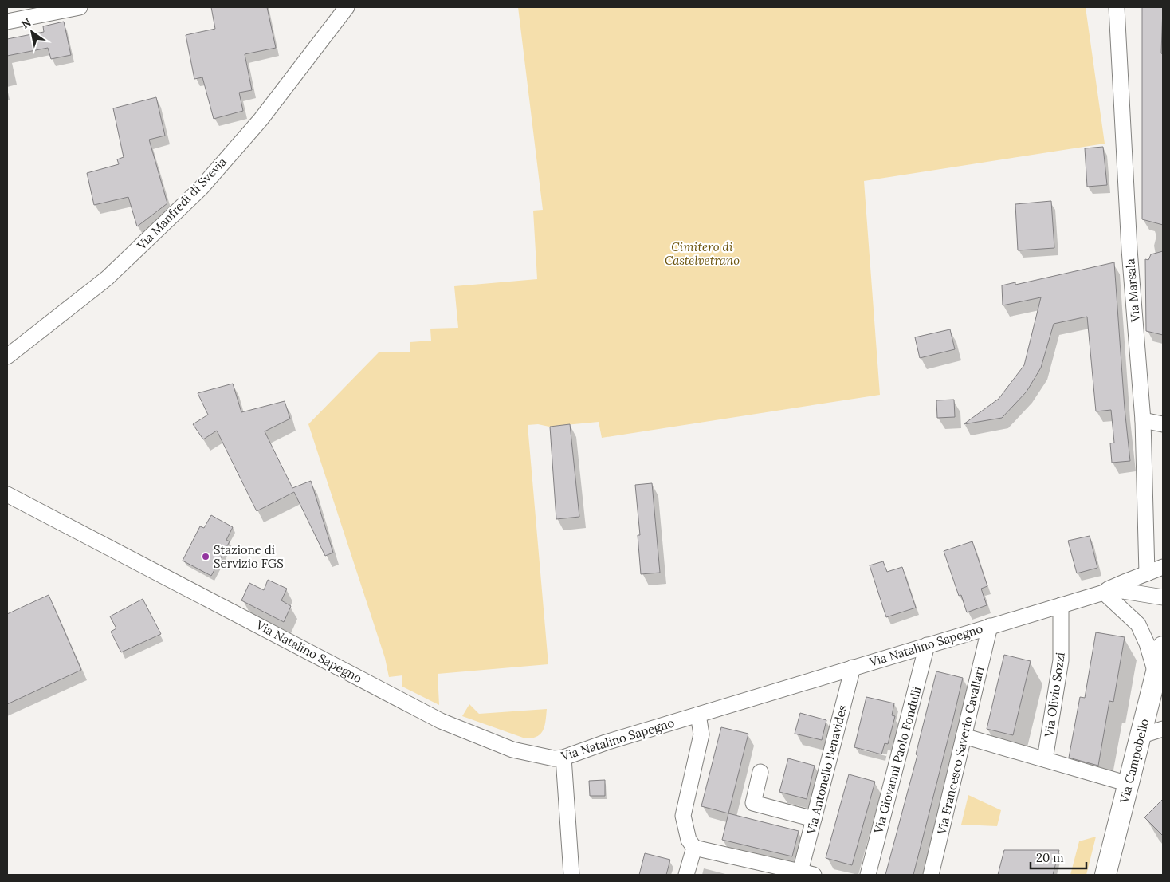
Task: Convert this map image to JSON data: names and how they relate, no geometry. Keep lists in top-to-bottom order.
{
  "streets": {
    "main road": ["Via Campobello"],
    "street": [
      "Via Manfredi di Svevia",
      "Via Marsala",
      "Via Natalino Sapegno",
      "Via Olivio Sozzi",
      "Via Francesco Saverio Cavallari",
      "Via Giovanni Paolo Fondulli",
      "Via Antonello Benavides"
    ]
  },
  "crossings": [
    ["Via Marsala", "Via Natalino Sapegno"],
    ["Via Natalino Sapegno", "Via Olivio Sozzi"],
    ["Via Natalino Sapegno", "Via Francesco Saverio Cavallari"],
    ["Via Natalino Sapegno", "Via Giovanni Paolo Fondulli"],
    ["Via Natalino Sapegno", "Via Antonello Benavides"]
  ],
  "parks": ["Cimitero di Castelvetrano"],
  "places": ["Stazione di Servizio FGS"],
  "scale_bar": "20 m",
  "north": "top left"
}
